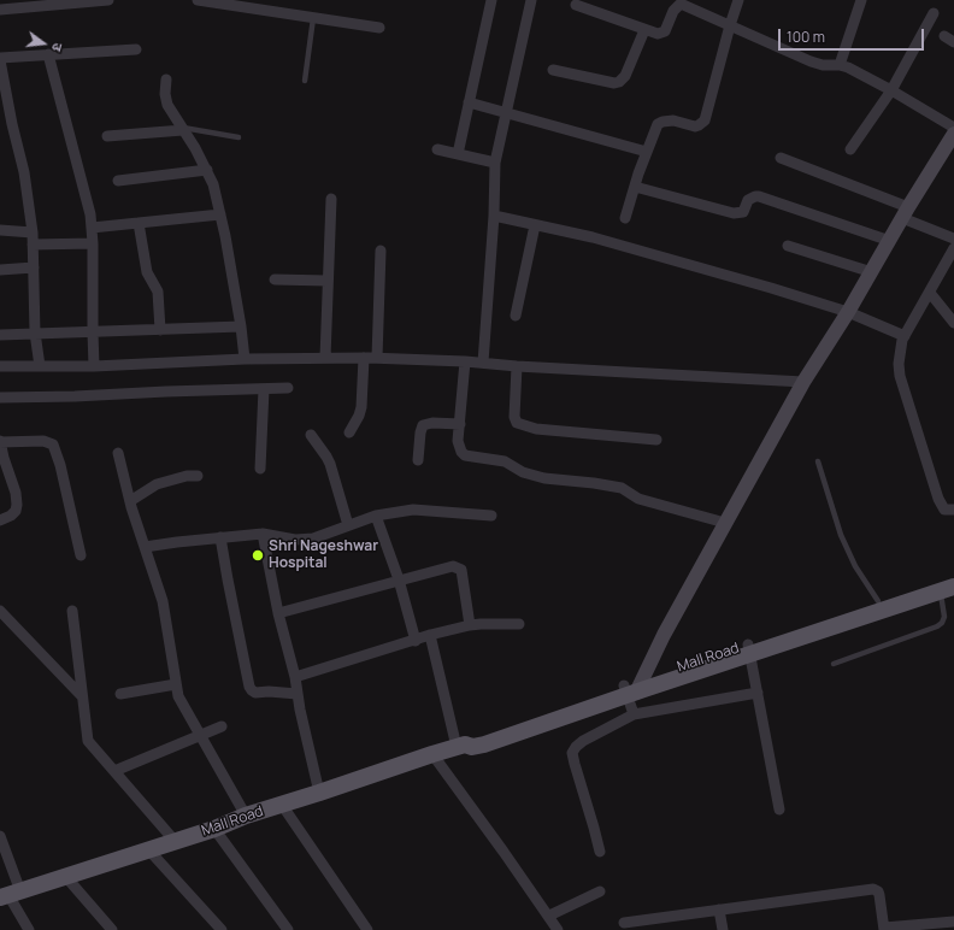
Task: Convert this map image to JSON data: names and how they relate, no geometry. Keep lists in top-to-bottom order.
{
  "streets": {
    "main road": ["Mall Road"]
  },
  "places": ["Shri Nageshwar Hospital"],
  "scale_bar": "100 m",
  "north": "right"
}
